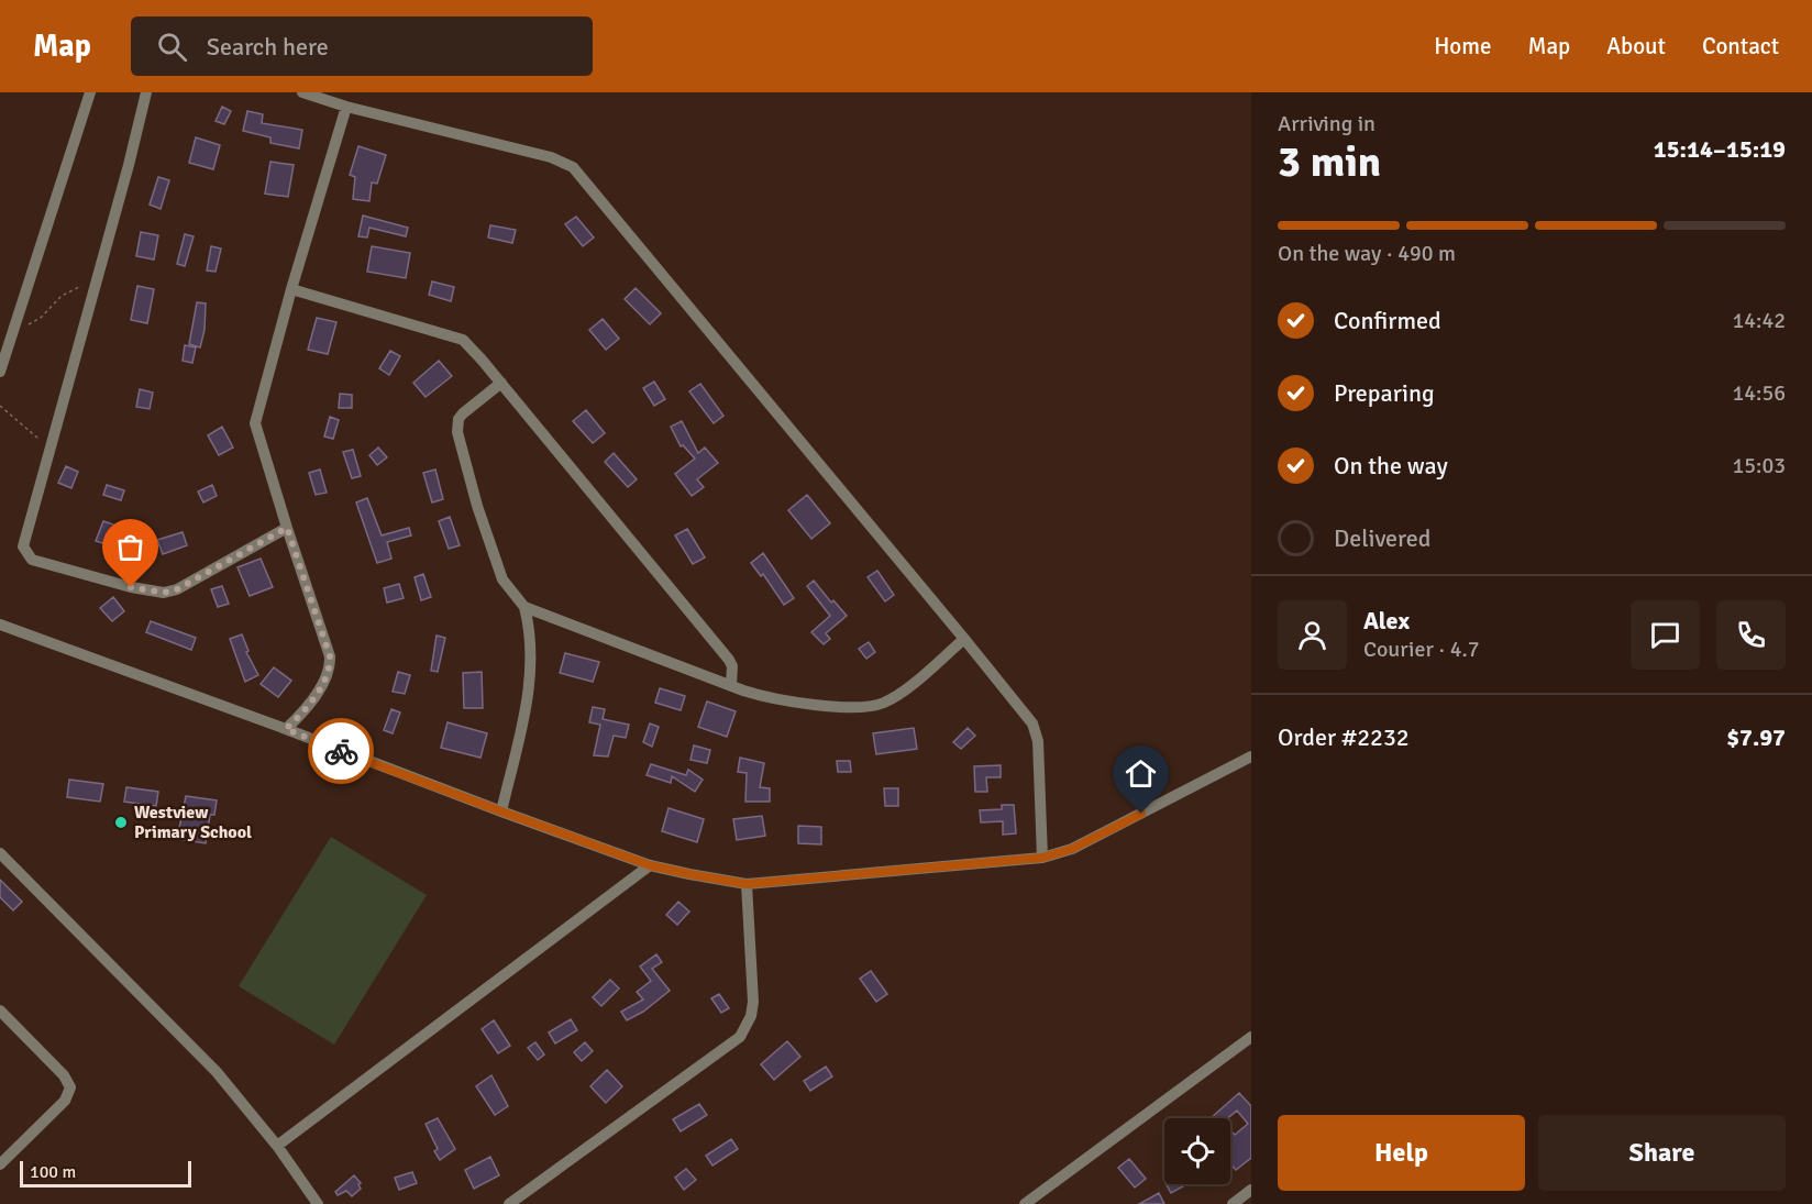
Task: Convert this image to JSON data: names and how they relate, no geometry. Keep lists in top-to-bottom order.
{
  "places": ["Westview Primary School"],
  "scale_bar": "100 m",
  "page": {
    "header": "Map",
    "search": "Search here",
    "nav": [
      "Home",
      "Map",
      "About",
      "Contact"
    ],
    "heading": ["3 min", "Arriving in", "15:14–15:19"],
    "panel": [
      "Alex",
      "Courier · 4.7",
      "Order #2232",
      "$7.97"
    ],
    "bar": "On the way · 490 m",
    "list": [
      ["Confirmed", "14:42"],
      ["Preparing", "14:56"],
      ["On the way", "15:03"],
      "Delivered"
    ],
    "buttons": ["Help", "Share"],
    "scale": "100 m"
  }
}
